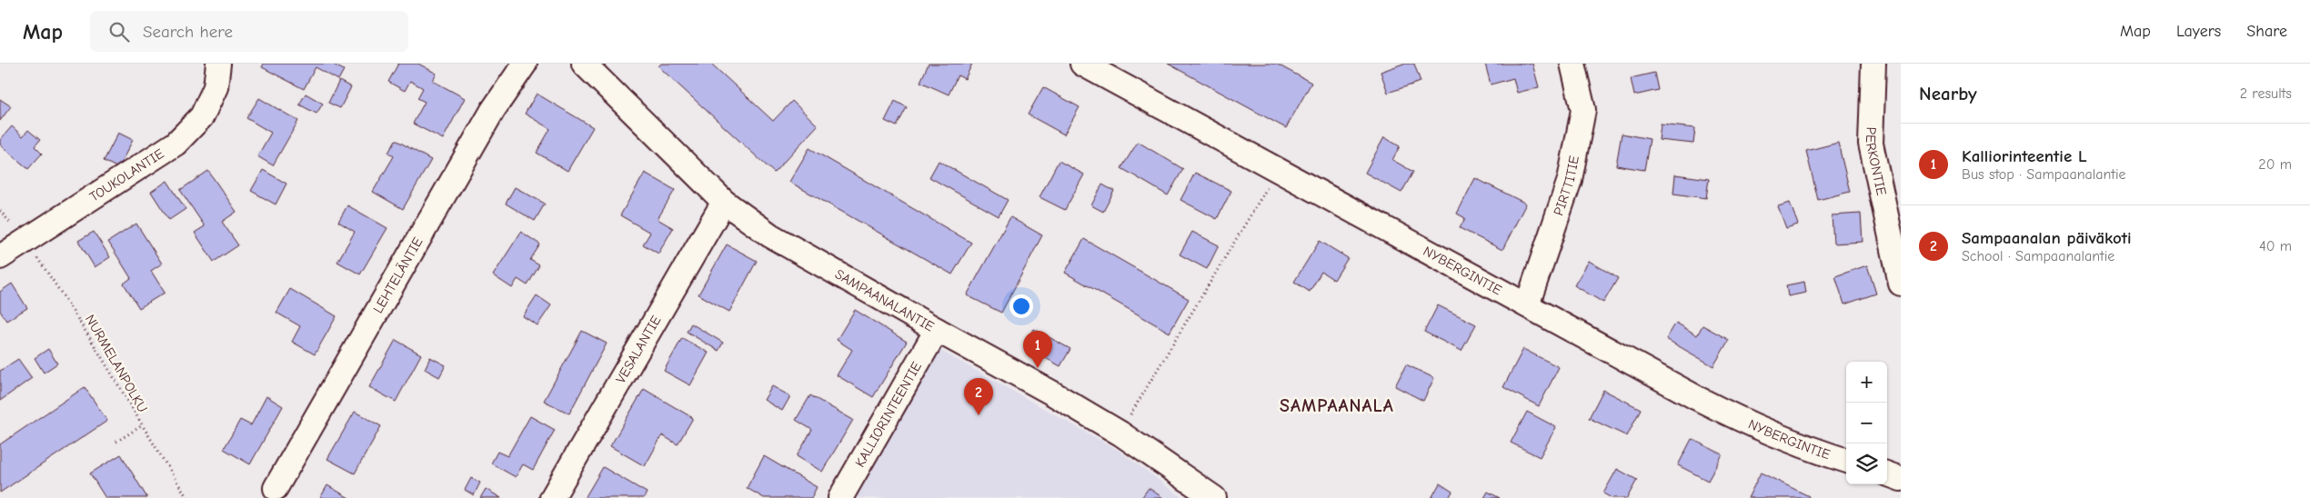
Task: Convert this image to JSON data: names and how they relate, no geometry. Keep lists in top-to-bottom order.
{
  "streets": {
    "street": [
      "PERKONTIE",
      "TOUKOLANTIE",
      "PIRTTITIE",
      "NYBERGINTIE",
      "LEHTELÄNTIE",
      "SAMPAANALANTIE",
      "VESALANTIE",
      "KALLIORINTEENTIE"
    ],
    "path": ["NURMELANPOLKU"]
  },
  "crossings": [
    ["TOUKOLANTIE", "NURMELANPOLKU"],
    ["PIRTTITIE", "NYBERGINTIE"],
    ["SAMPAANALANTIE", "VESALANTIE"],
    ["SAMPAANALANTIE", "KALLIORINTEENTIE"]
  ],
  "districts": ["SAMPAANALA"],
  "page": {
    "header": "Map",
    "search": "Search here",
    "nav": ["Map", "Layers", "Share"],
    "heading": ["Nearby", "2 results"],
    "list": [
      {
        "mark": "1",
        "name": "Kalliorinteentie L",
        "note": "Bus stop · Sampaanalantie",
        "value": "20 m"
      },
      {
        "mark": "2",
        "name": "Sampaanalan päiväkoti",
        "note": "School · Sampaanalantie",
        "value": "40 m"
      }
    ],
    "pins": ["1", "2"],
    "map_buttons": ["+", "−"]
  }
}
